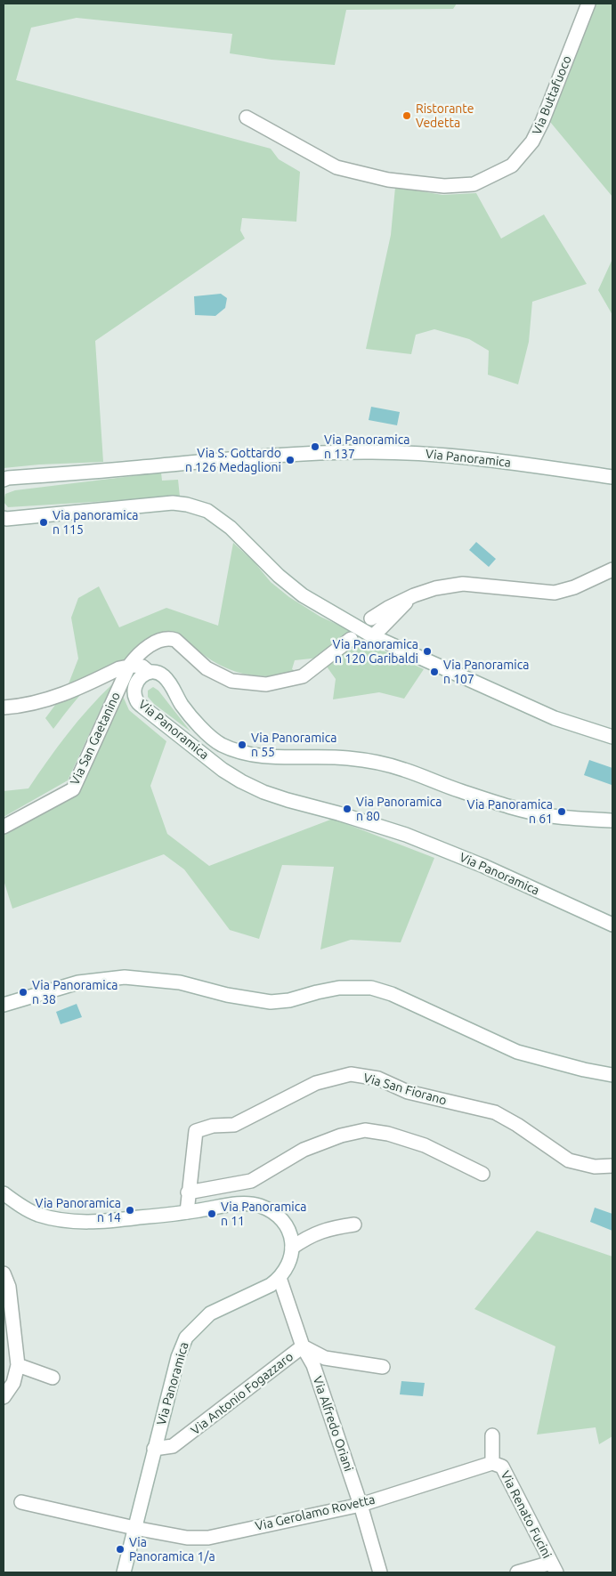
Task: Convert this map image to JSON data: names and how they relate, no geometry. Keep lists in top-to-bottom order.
{
  "streets": {
    "street": [
      "Via Buttafuoco",
      "Via Panoramica",
      "Via San Gaetanino",
      "Via San Fiorano",
      "Via Antonio Fogazzaro",
      "Via Alfredo Oriani",
      "Via Gerolamo Rovetta",
      "Via Renato Fucini"
    ]
  },
  "crossings": [
    ["Via Panoramica", "Via San Fiorano"],
    ["Via Panoramica", "Via Antonio Fogazzaro"],
    ["Via Panoramica", "Via Alfredo Oriani"],
    ["Via Panoramica", "Via Gerolamo Rovetta"],
    ["Via Antonio Fogazzaro", "Via Alfredo Oriani"],
    ["Via Alfredo Oriani", "Via Gerolamo Rovetta"],
    ["Via Gerolamo Rovetta", "Via Renato Fucini"]
  ],
  "places": [
    "Ristorante Vedetta",
    "Via Panoramica n 137",
    "Via S. Gottardo n 126 Medaglioni",
    "Via panoramica n 115",
    "Via Panoramica n 120 Garibaldi",
    "Via Panoramica n 107",
    "Via Panoramica n 55",
    "Via Panoramica n 80",
    "Via Panoramica n 61",
    "Via Panoramica n 38",
    "Via Panoramica n 14",
    "Via Panoramica n 11",
    "Via Panoramica 1/a"
  ]
}
